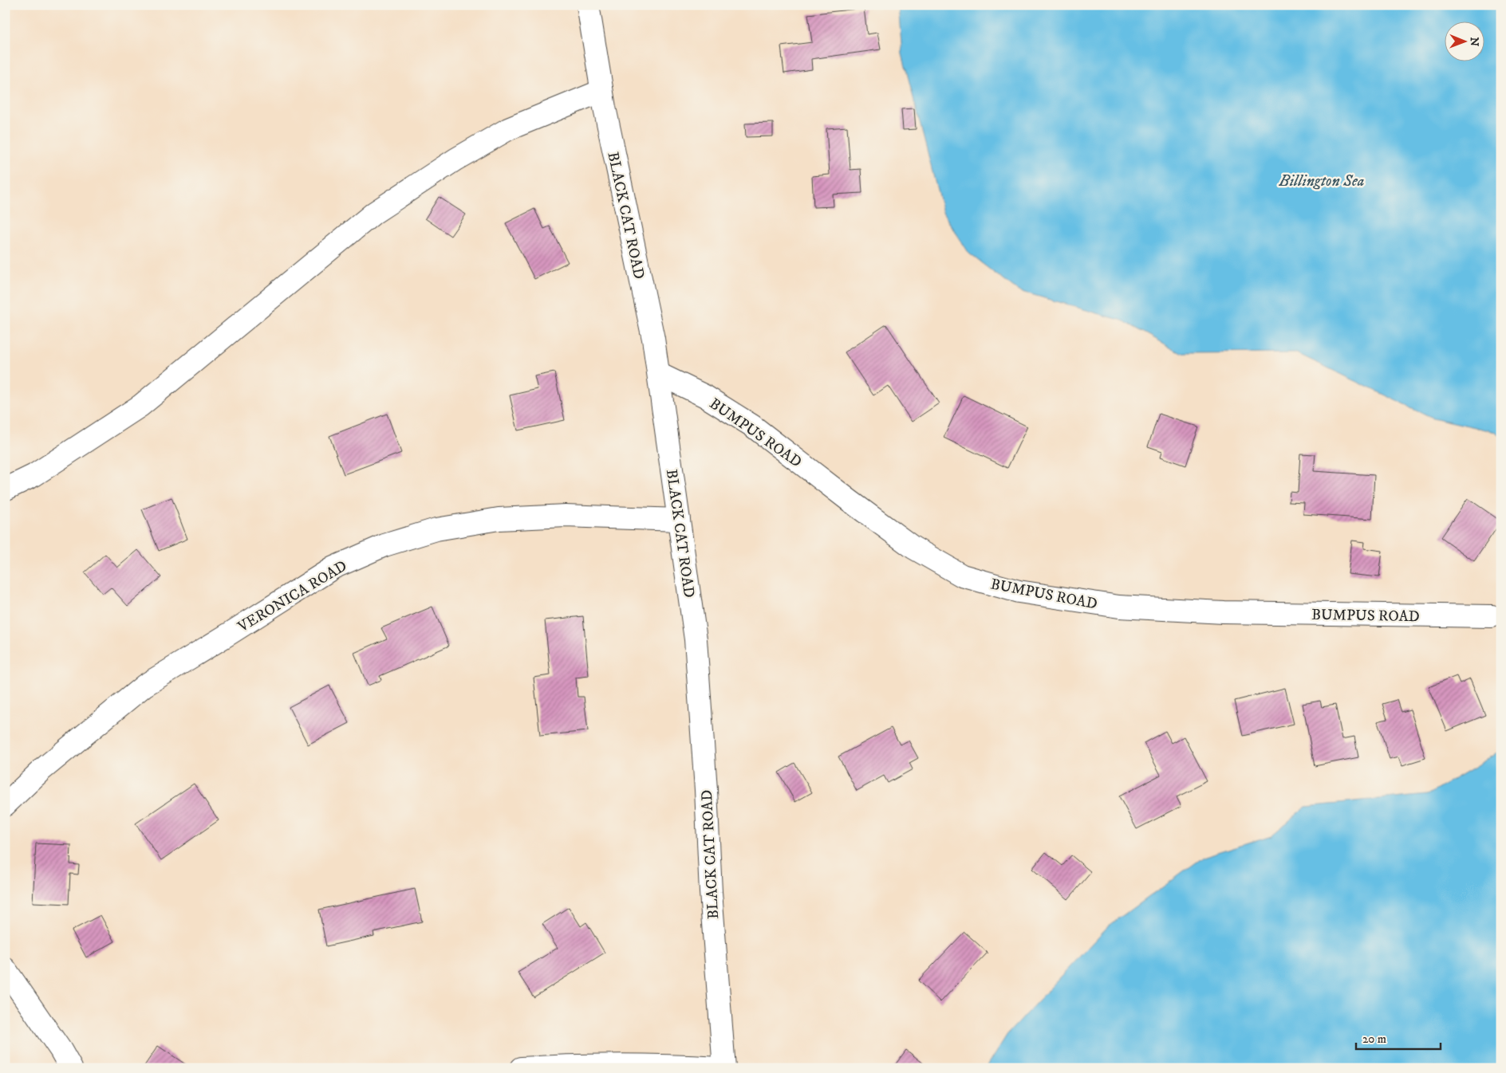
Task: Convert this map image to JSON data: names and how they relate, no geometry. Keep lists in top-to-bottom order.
{
  "streets": {
    "street": ["BLACK CAT ROAD", "BUMPUS ROAD", "VERONICA ROAD"]
  },
  "crossings": [
    ["BLACK CAT ROAD", "BUMPUS ROAD"],
    ["BLACK CAT ROAD", "VERONICA ROAD"]
  ],
  "water": ["Billington Sea"],
  "scale_bar": "20 m",
  "north": "right"
}
